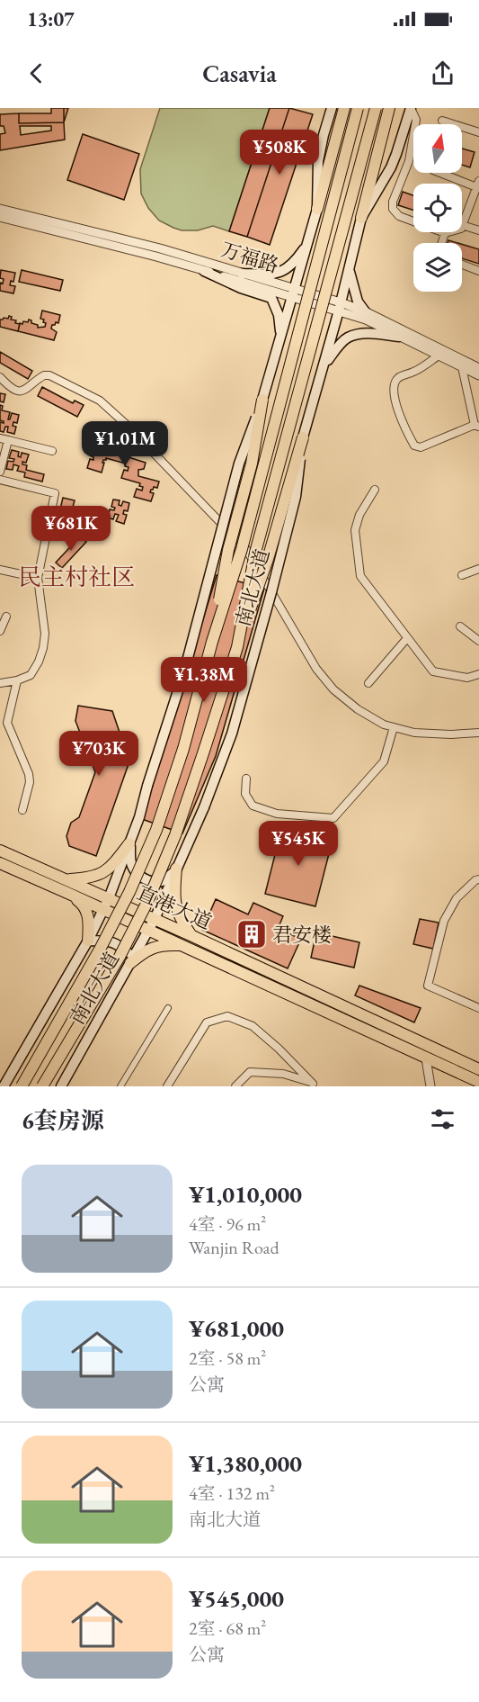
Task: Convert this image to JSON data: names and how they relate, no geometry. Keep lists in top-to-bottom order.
{
  "streets": {
    "main road": ["南北大道", "直港大道"],
    "street": ["万福路"]
  },
  "crossings": [
    ["万福路", "南北大道"],
    ["南北大道", "直港大道"]
  ],
  "districts": ["民主村社区"],
  "places": {
    "building": ["君安楼"]
  },
  "north": "top",
  "page": {
    "status": "13:07",
    "header": "Casavia",
    "price": [
      "¥508K",
      "¥1.01M",
      "¥681K",
      "¥1.38M",
      "¥703K",
      "¥545K"
    ],
    "heading": "6套房源",
    "list": [
      {
        "name": "¥1,010,000",
        "note": "4室 · 96 m² · Wanjin Road"
      },
      {
        "name": "¥681,000",
        "note": "2室 · 58 m² · 公寓"
      },
      {
        "name": "¥1,380,000",
        "note": "4室 · 132 m² · 南北大道"
      },
      {
        "name": "¥545,000",
        "note": "2室 · 68 m² · 公寓"
      }
    ]
  }
}
